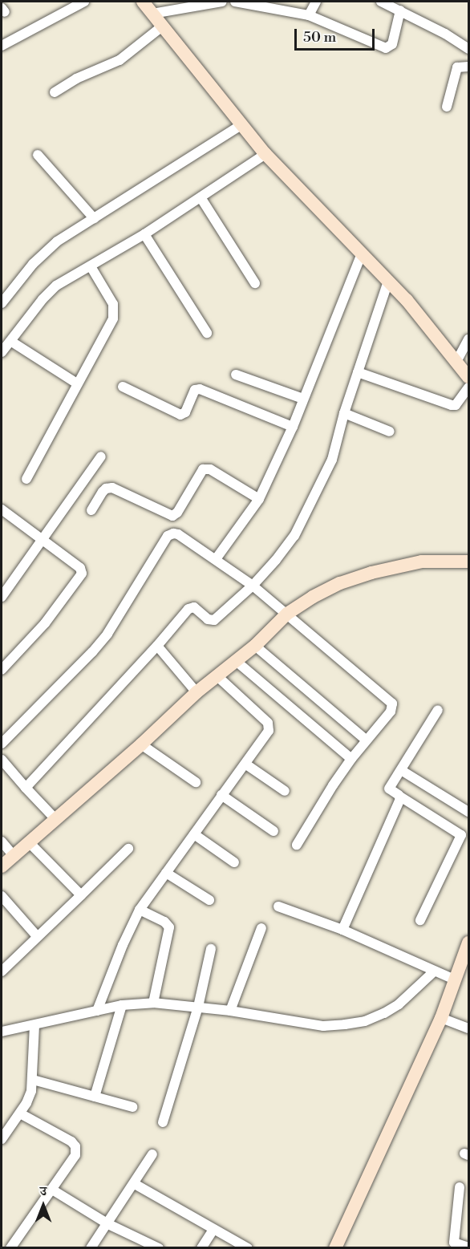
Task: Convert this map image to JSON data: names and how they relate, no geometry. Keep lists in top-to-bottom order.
{
  "scale_bar": "50 m",
  "north": "top"
}
